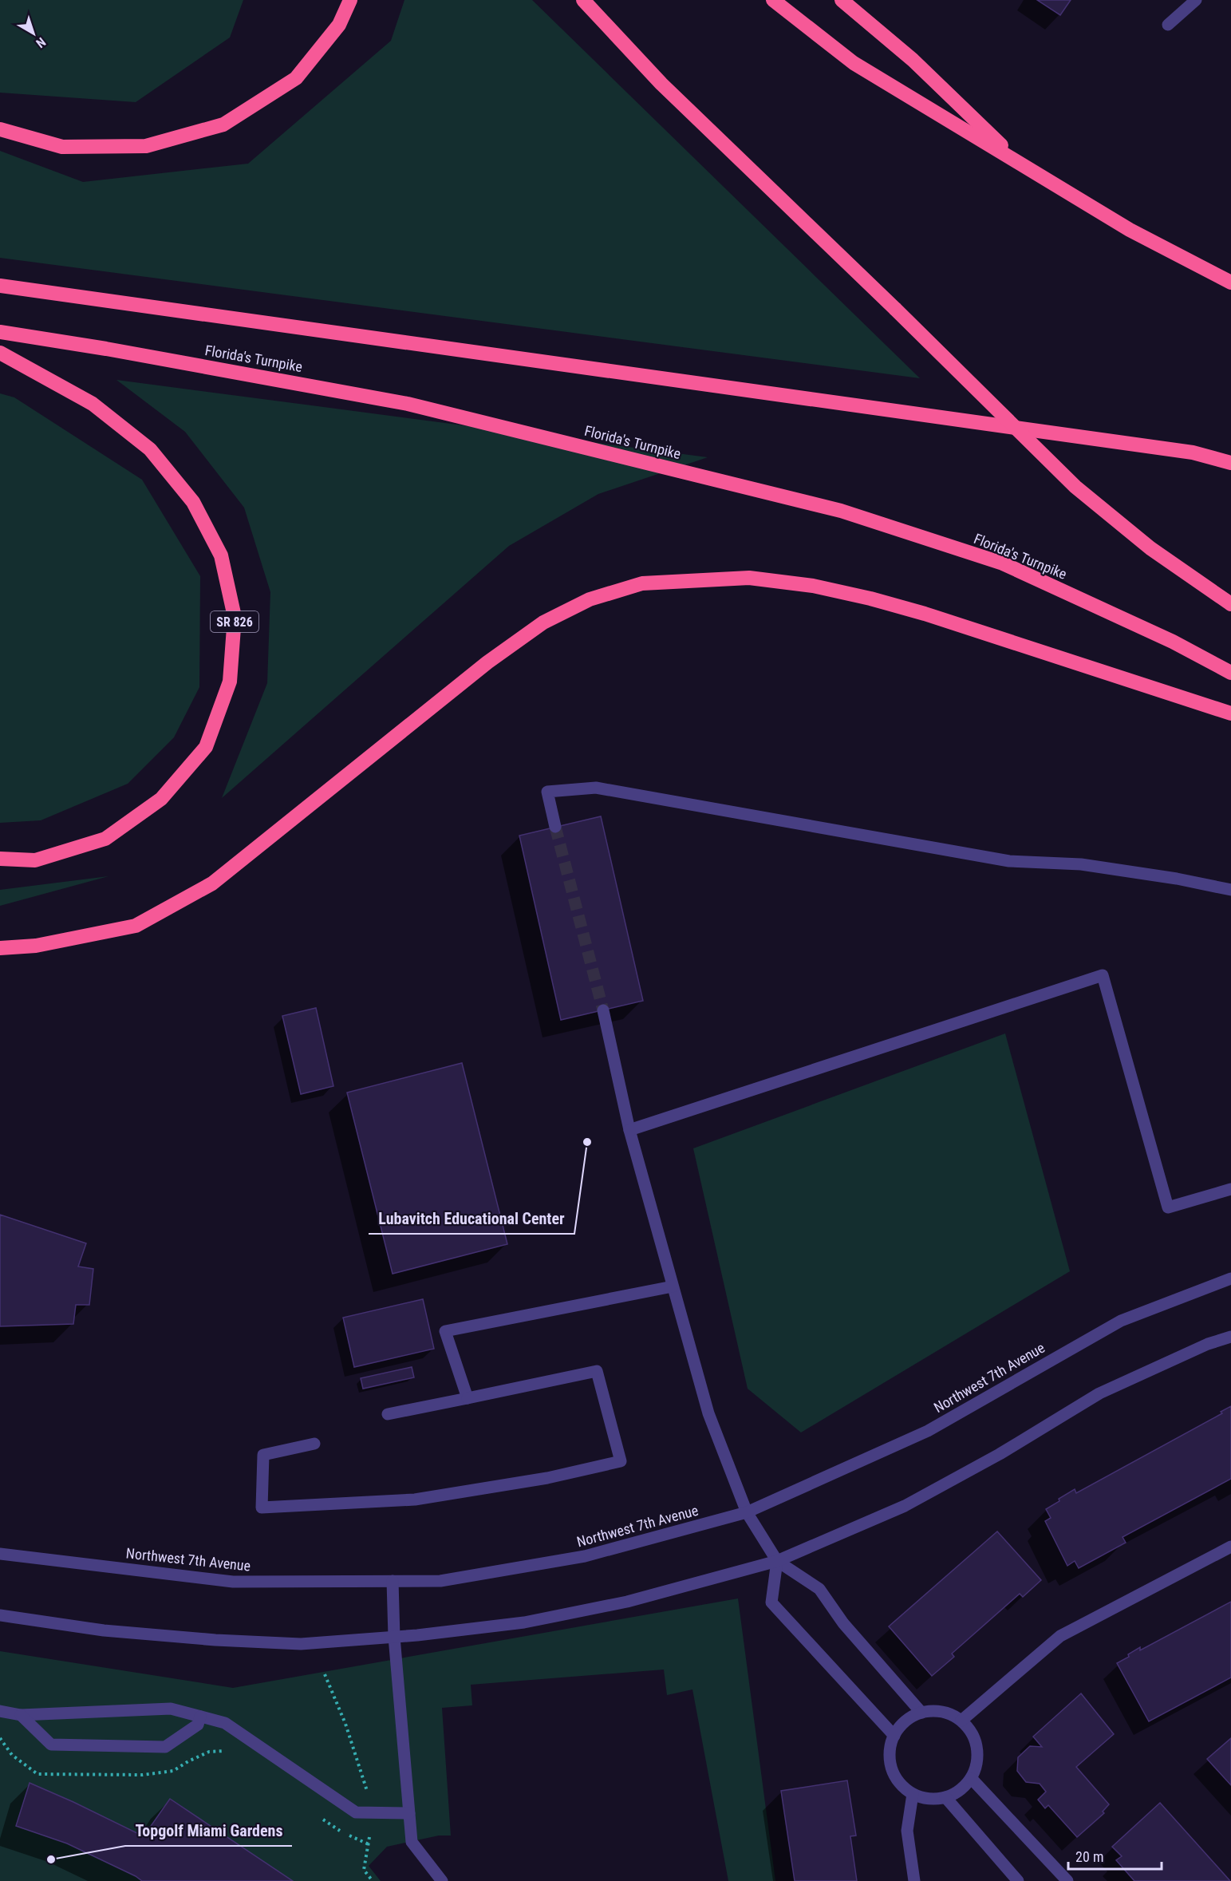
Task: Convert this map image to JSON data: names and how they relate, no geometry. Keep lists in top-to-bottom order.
{
  "streets": {
    "highway": ["Florida's Turnpike", "SR 826"],
    "street": ["Northwest 7th Avenue"]
  },
  "places": ["Lubavitch Educational Center", "Topgolf Miami Gardens"],
  "scale_bar": "20 m",
  "north": "bottom right"
}
